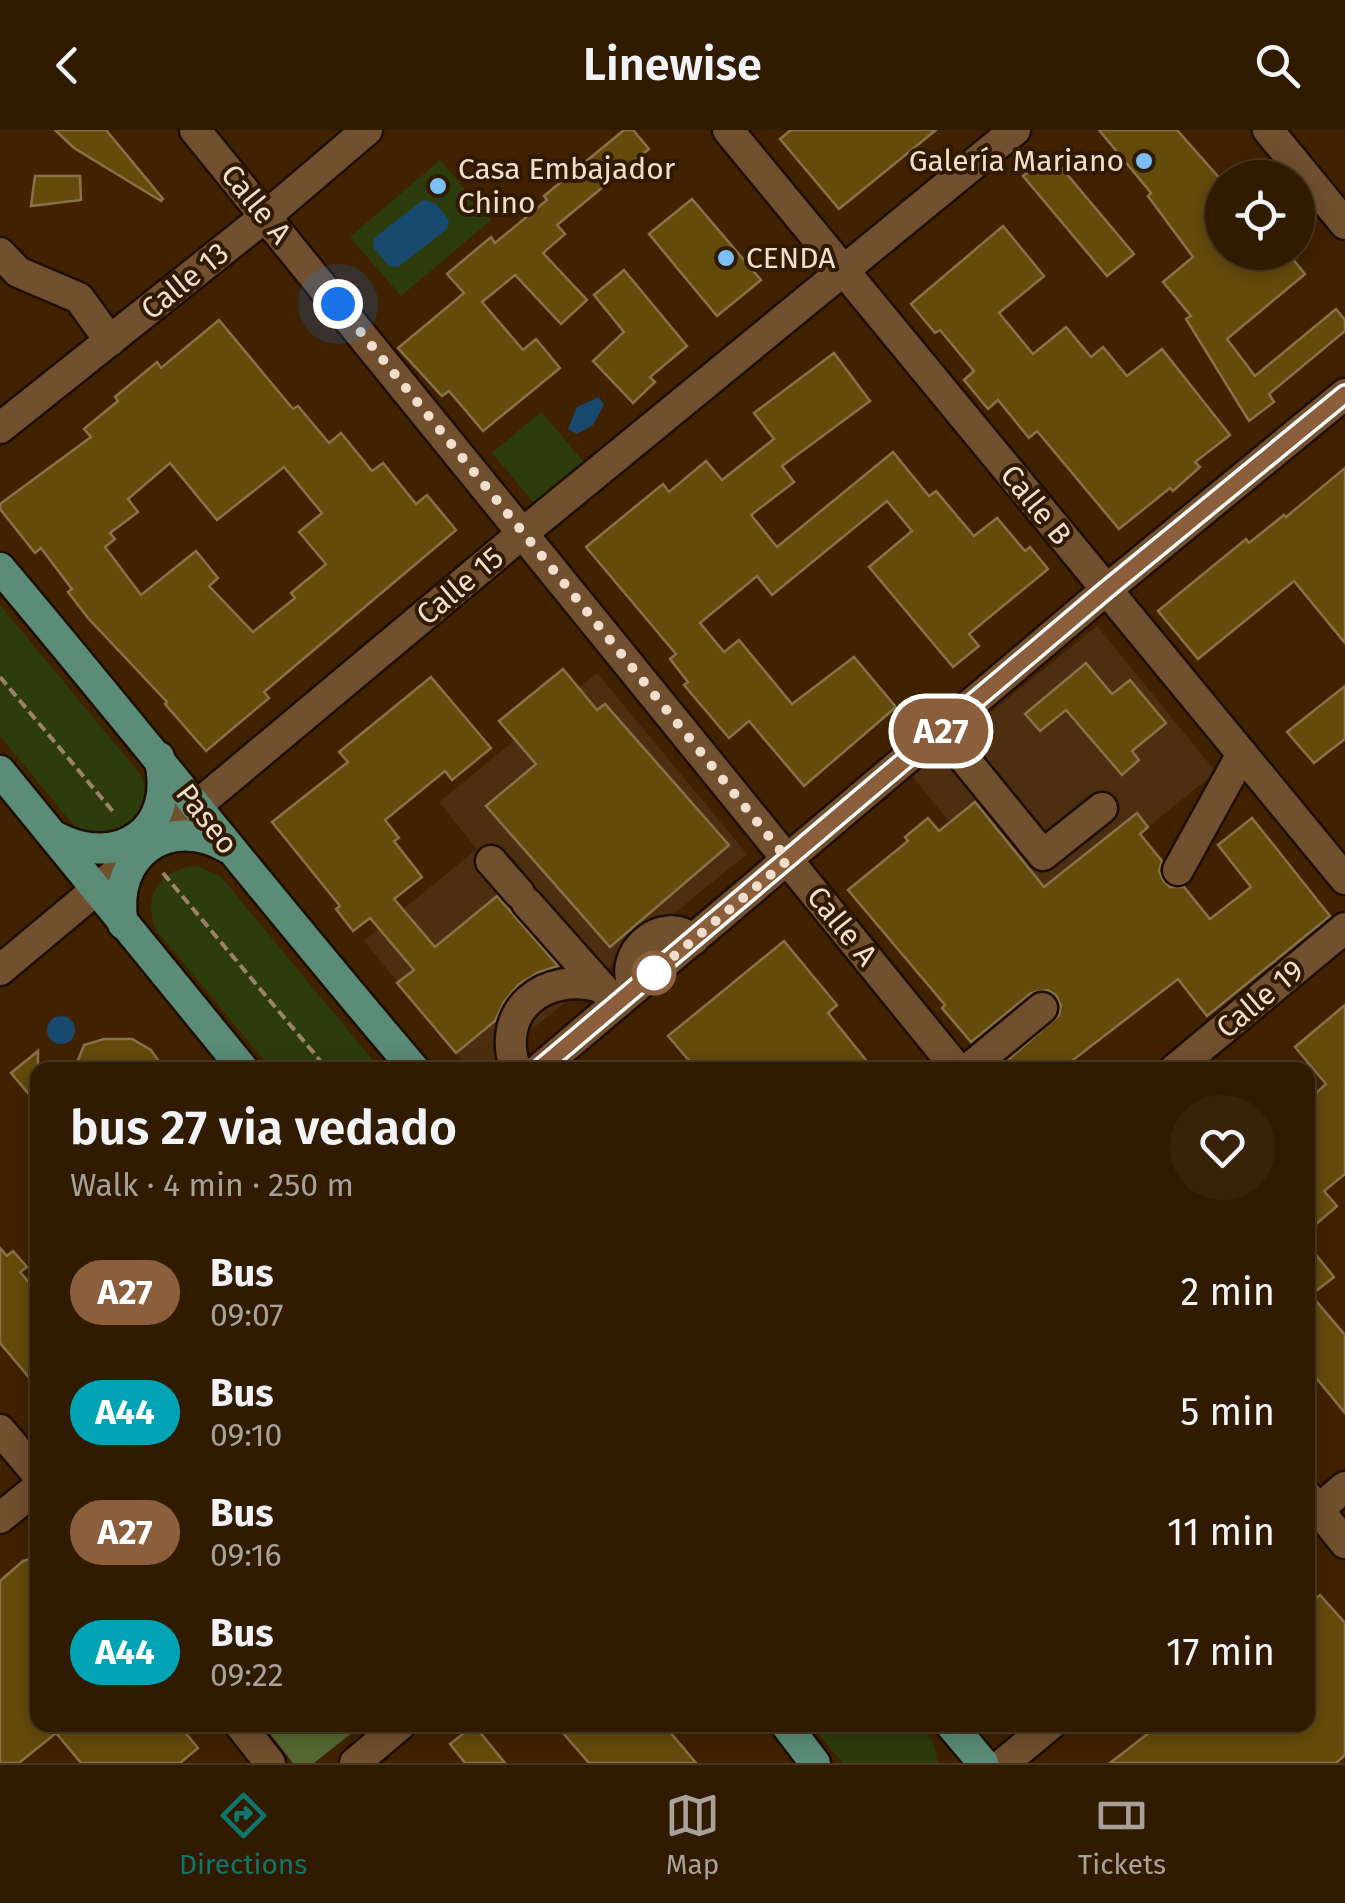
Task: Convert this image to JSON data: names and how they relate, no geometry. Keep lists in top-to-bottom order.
{
  "streets": {
    "main road": ["Paseo"],
    "street": [
      "Calle A",
      "Calle 13",
      "Calle B",
      "Calle 15",
      "Calle 19"
    ]
  },
  "crossings": [
    ["Calle A", "Calle 13"],
    ["Calle A", "Calle 15"],
    ["Calle B", "Calle 15"],
    ["Calle 15", "Paseo"]
  ],
  "places": ["Galería Mariano", "Casa Embajador Chino", "CENDA"],
  "lines": ["bus line A27"],
  "page": {
    "header": "Linewise",
    "on_map": "A27",
    "heading": ["bus 27 via vedado", "Walk · 4 min · 250 m"],
    "list": [
      {
        "mark": "A27",
        "name": "Bus",
        "note": "09:07",
        "value": "2 min"
      },
      {
        "mark": "A44",
        "name": "Bus",
        "note": "09:10",
        "value": "5 min"
      },
      {
        "mark": "A27",
        "name": "Bus",
        "note": "09:16",
        "value": "11 min"
      },
      {
        "mark": "A44",
        "name": "Bus",
        "note": "09:22",
        "value": "17 min"
      }
    ],
    "tabs": ["Directions", "Map", "Tickets"]
  }
}
